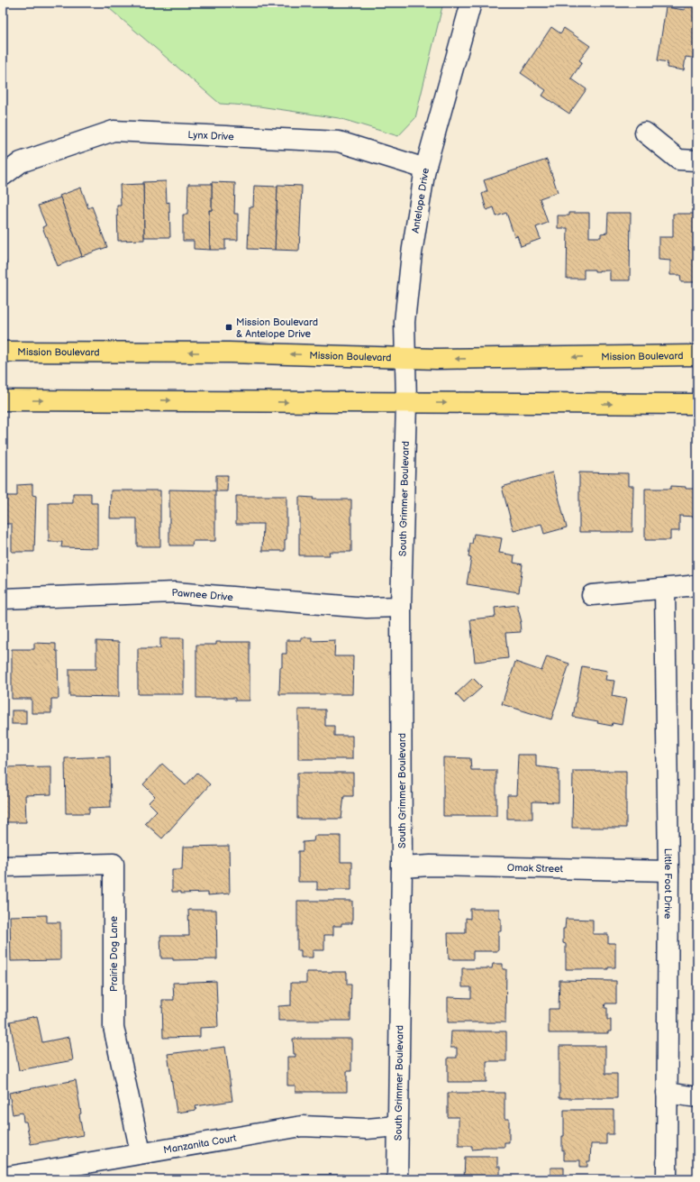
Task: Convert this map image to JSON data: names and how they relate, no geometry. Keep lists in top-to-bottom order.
{
  "streets": {
    "main road": ["Mission Boulevard"],
    "street": [
      "Lynx Drive",
      "Antelope Drive",
      "South Grimmer Boulevard",
      "Pawnee Drive",
      "Omak Street",
      "Little Foot Drive",
      "Prairie Dog Lane",
      "Manzanita Court"
    ]
  },
  "crossings": [
    ["Lynx Drive", "Antelope Drive"],
    ["Antelope Drive", "Mission Boulevard"],
    ["Antelope Drive", "South Grimmer Boulevard"],
    ["South Grimmer Boulevard", "Pawnee Drive"],
    ["South Grimmer Boulevard", "Omak Street"],
    ["South Grimmer Boulevard", "Manzanita Court"],
    ["Omak Street", "Little Foot Drive"],
    ["Prairie Dog Lane", "Manzanita Court"]
  ],
  "places": {
    "transit": ["Mission Boulevard & Antelope Drive"]
  }
}
